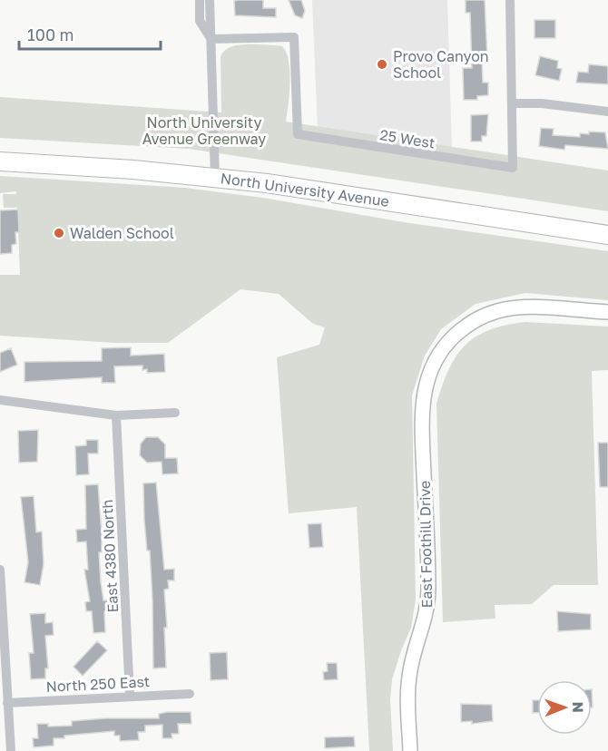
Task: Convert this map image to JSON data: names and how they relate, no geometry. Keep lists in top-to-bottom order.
{
  "streets": {
    "highway": ["North University Avenue"],
    "main road": ["East Foothill Drive"],
    "street": ["25 West", "East 4380 North", "North 250 East"]
  },
  "crossings": [
    ["East 4380 North", "North 250 East"]
  ],
  "parks": ["North University Avenue Greenway"],
  "places": ["Provo Canyon School", "Walden School"],
  "scale_bar": "100 m",
  "north": "right"
}
